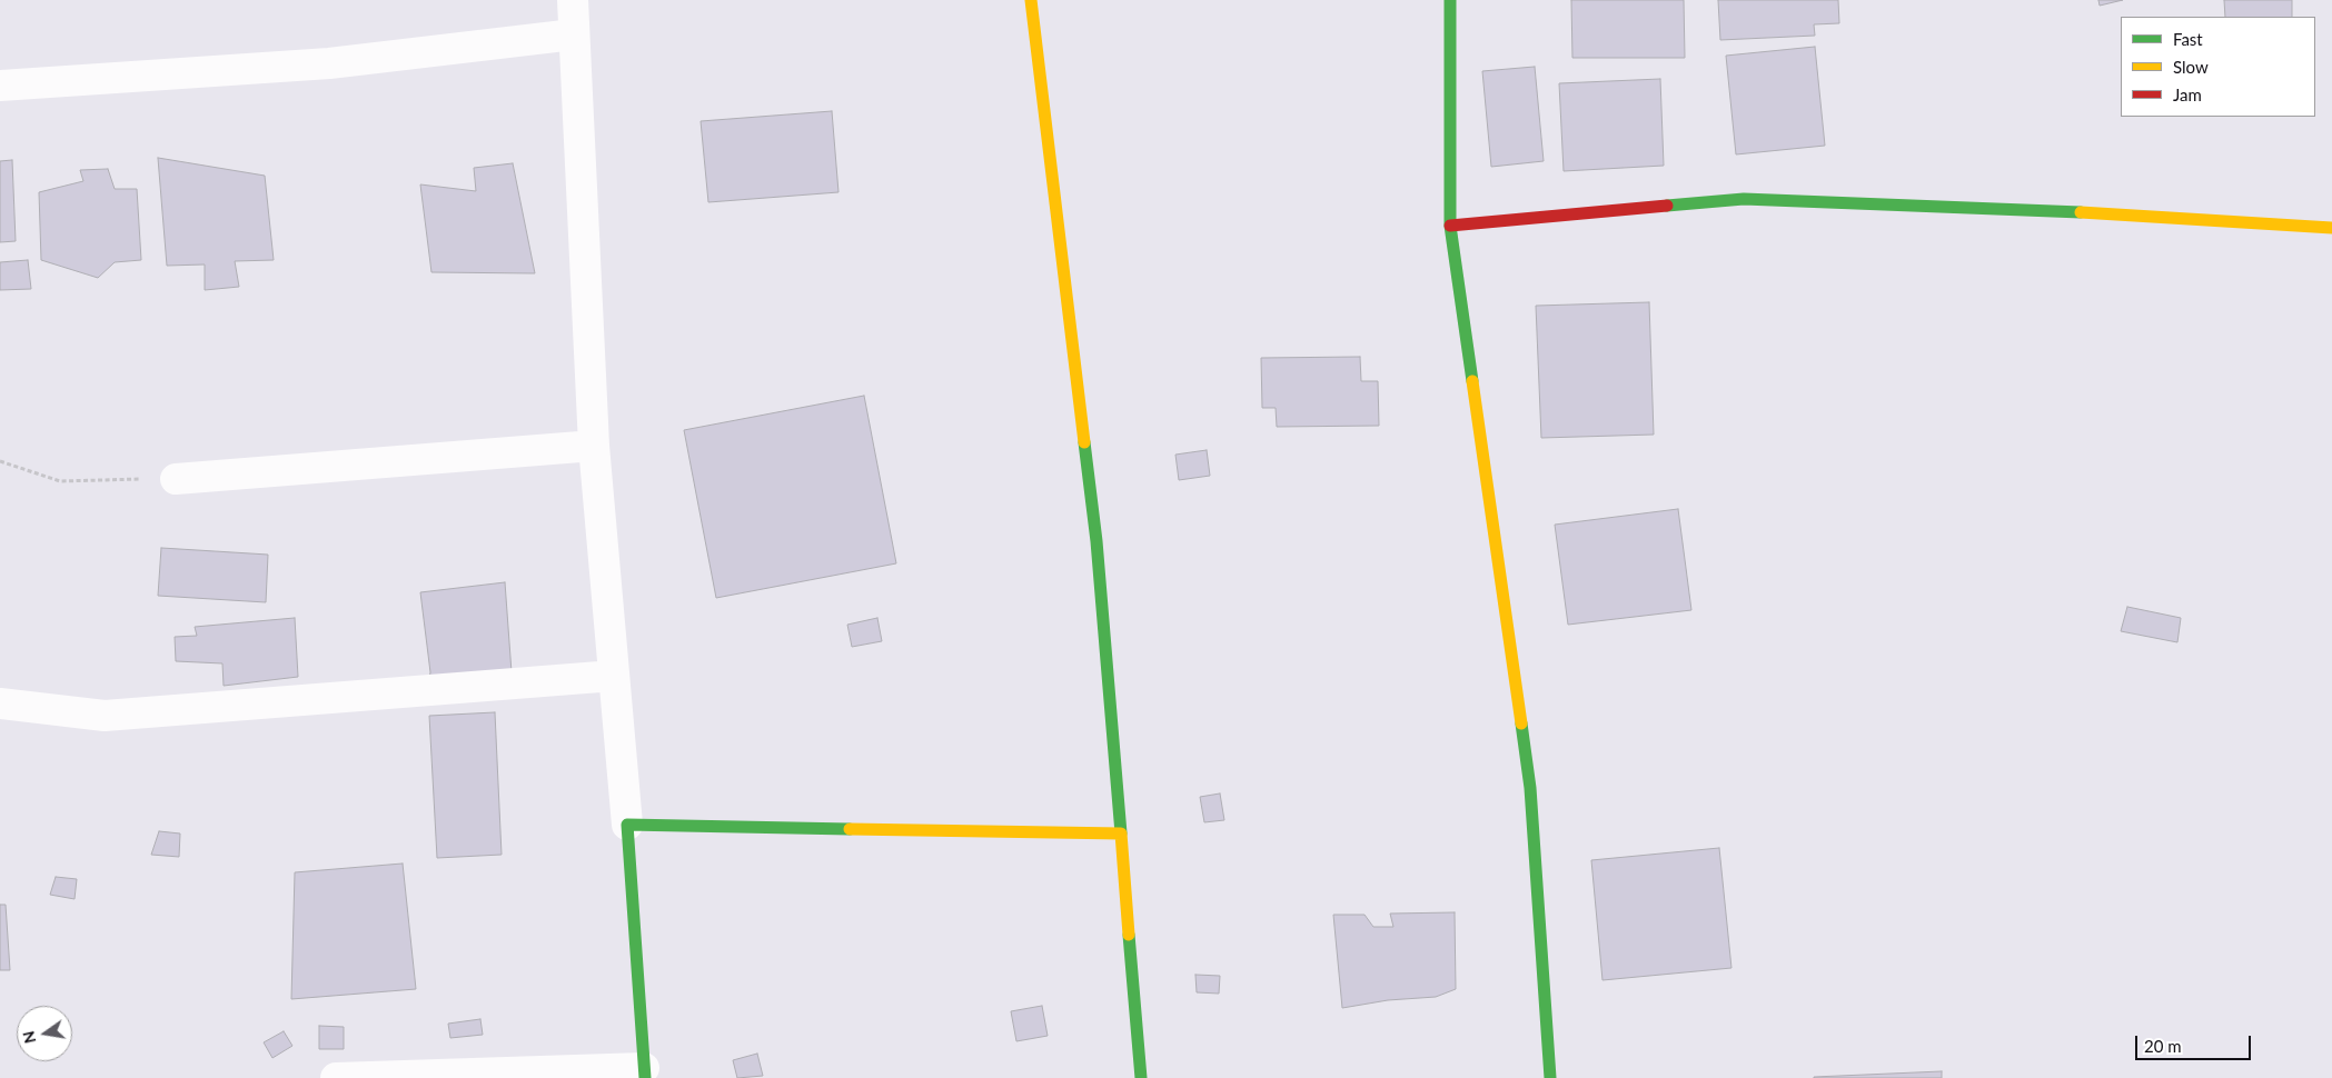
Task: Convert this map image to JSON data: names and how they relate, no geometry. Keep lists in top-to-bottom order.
{
  "legend": ["Fast", "Slow", "Jam"],
  "scale_bar": "20 m",
  "north": "left"
}
